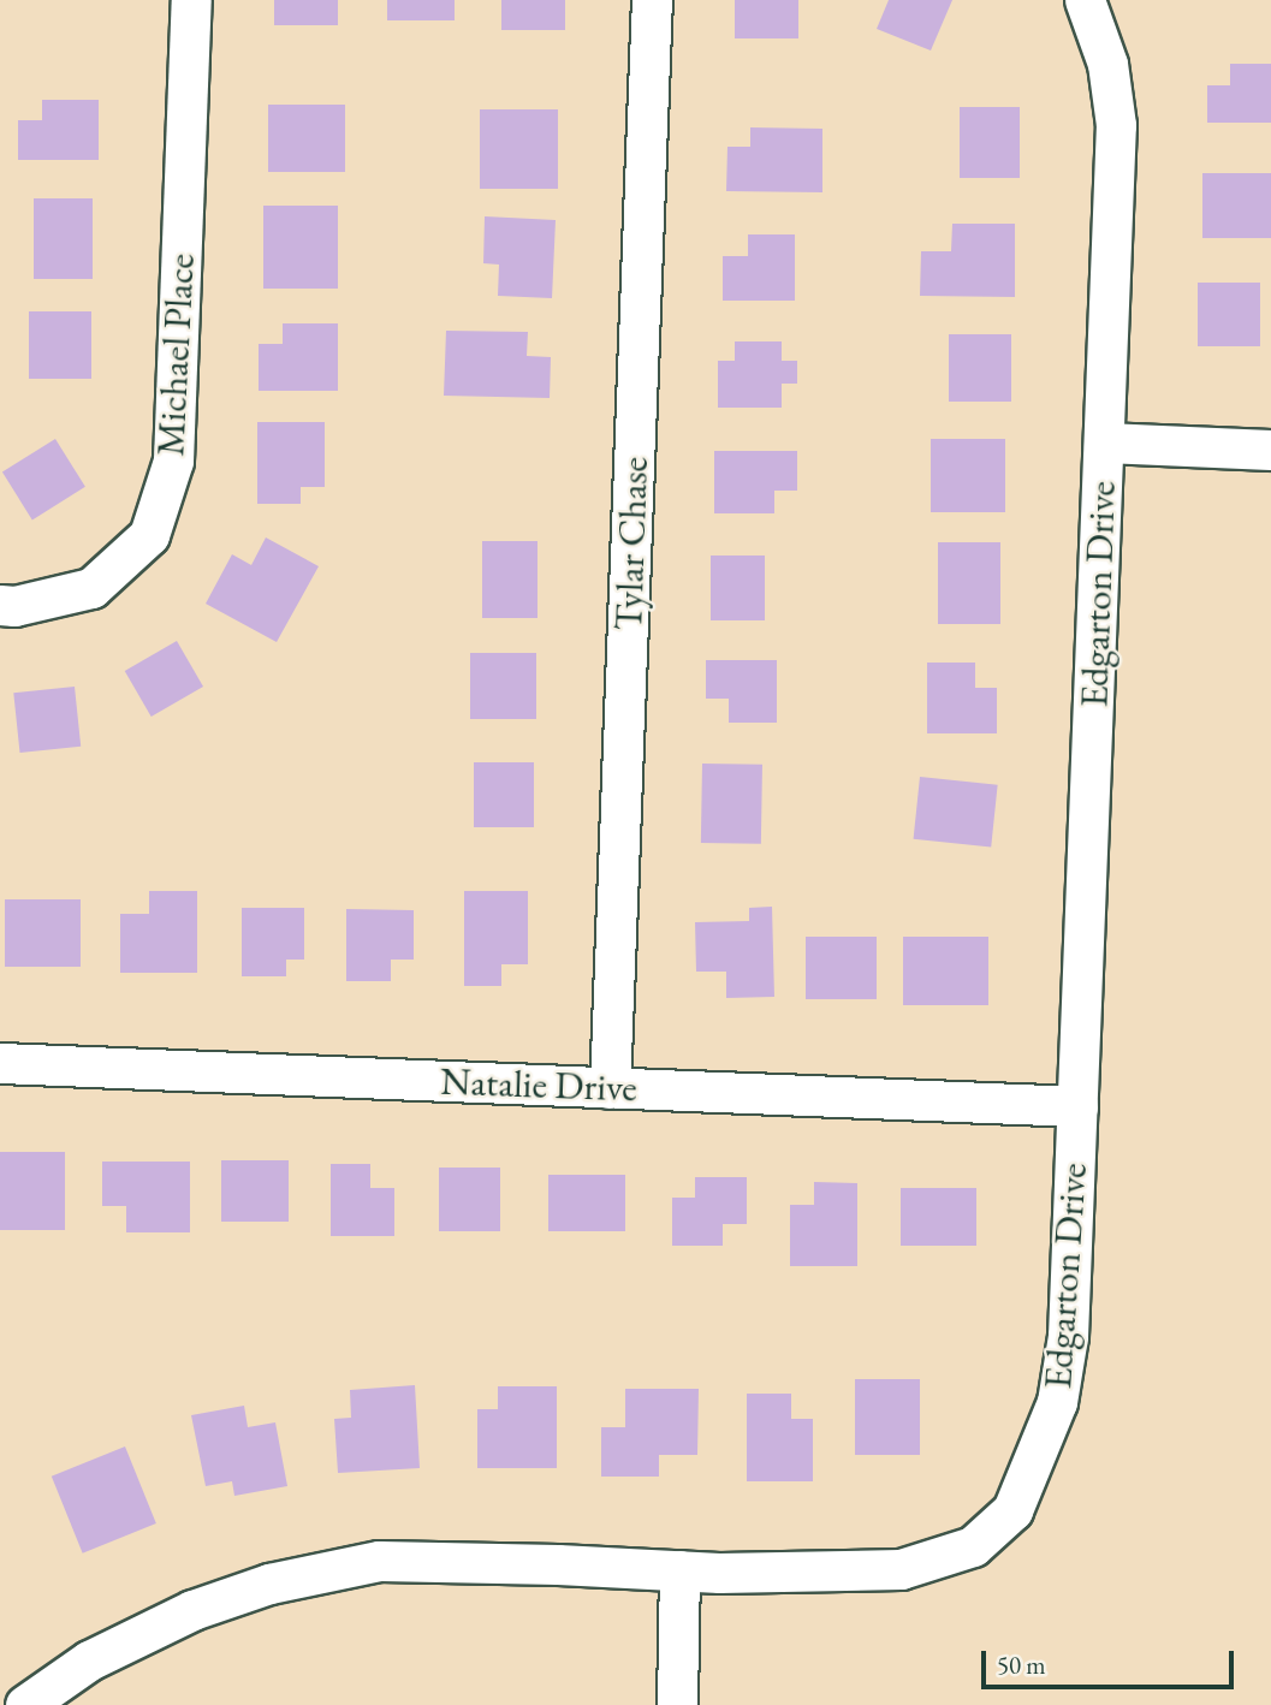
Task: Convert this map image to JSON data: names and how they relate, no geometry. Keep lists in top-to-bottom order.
{
  "streets": {
    "street": [
      "Michael Place",
      "Tylar Chase",
      "Edgarton Drive",
      "Natalie Drive"
    ]
  },
  "crossings": [
    ["Tylar Chase", "Natalie Drive"],
    ["Edgarton Drive", "Natalie Drive"]
  ],
  "scale_bar": "50 m"
}
